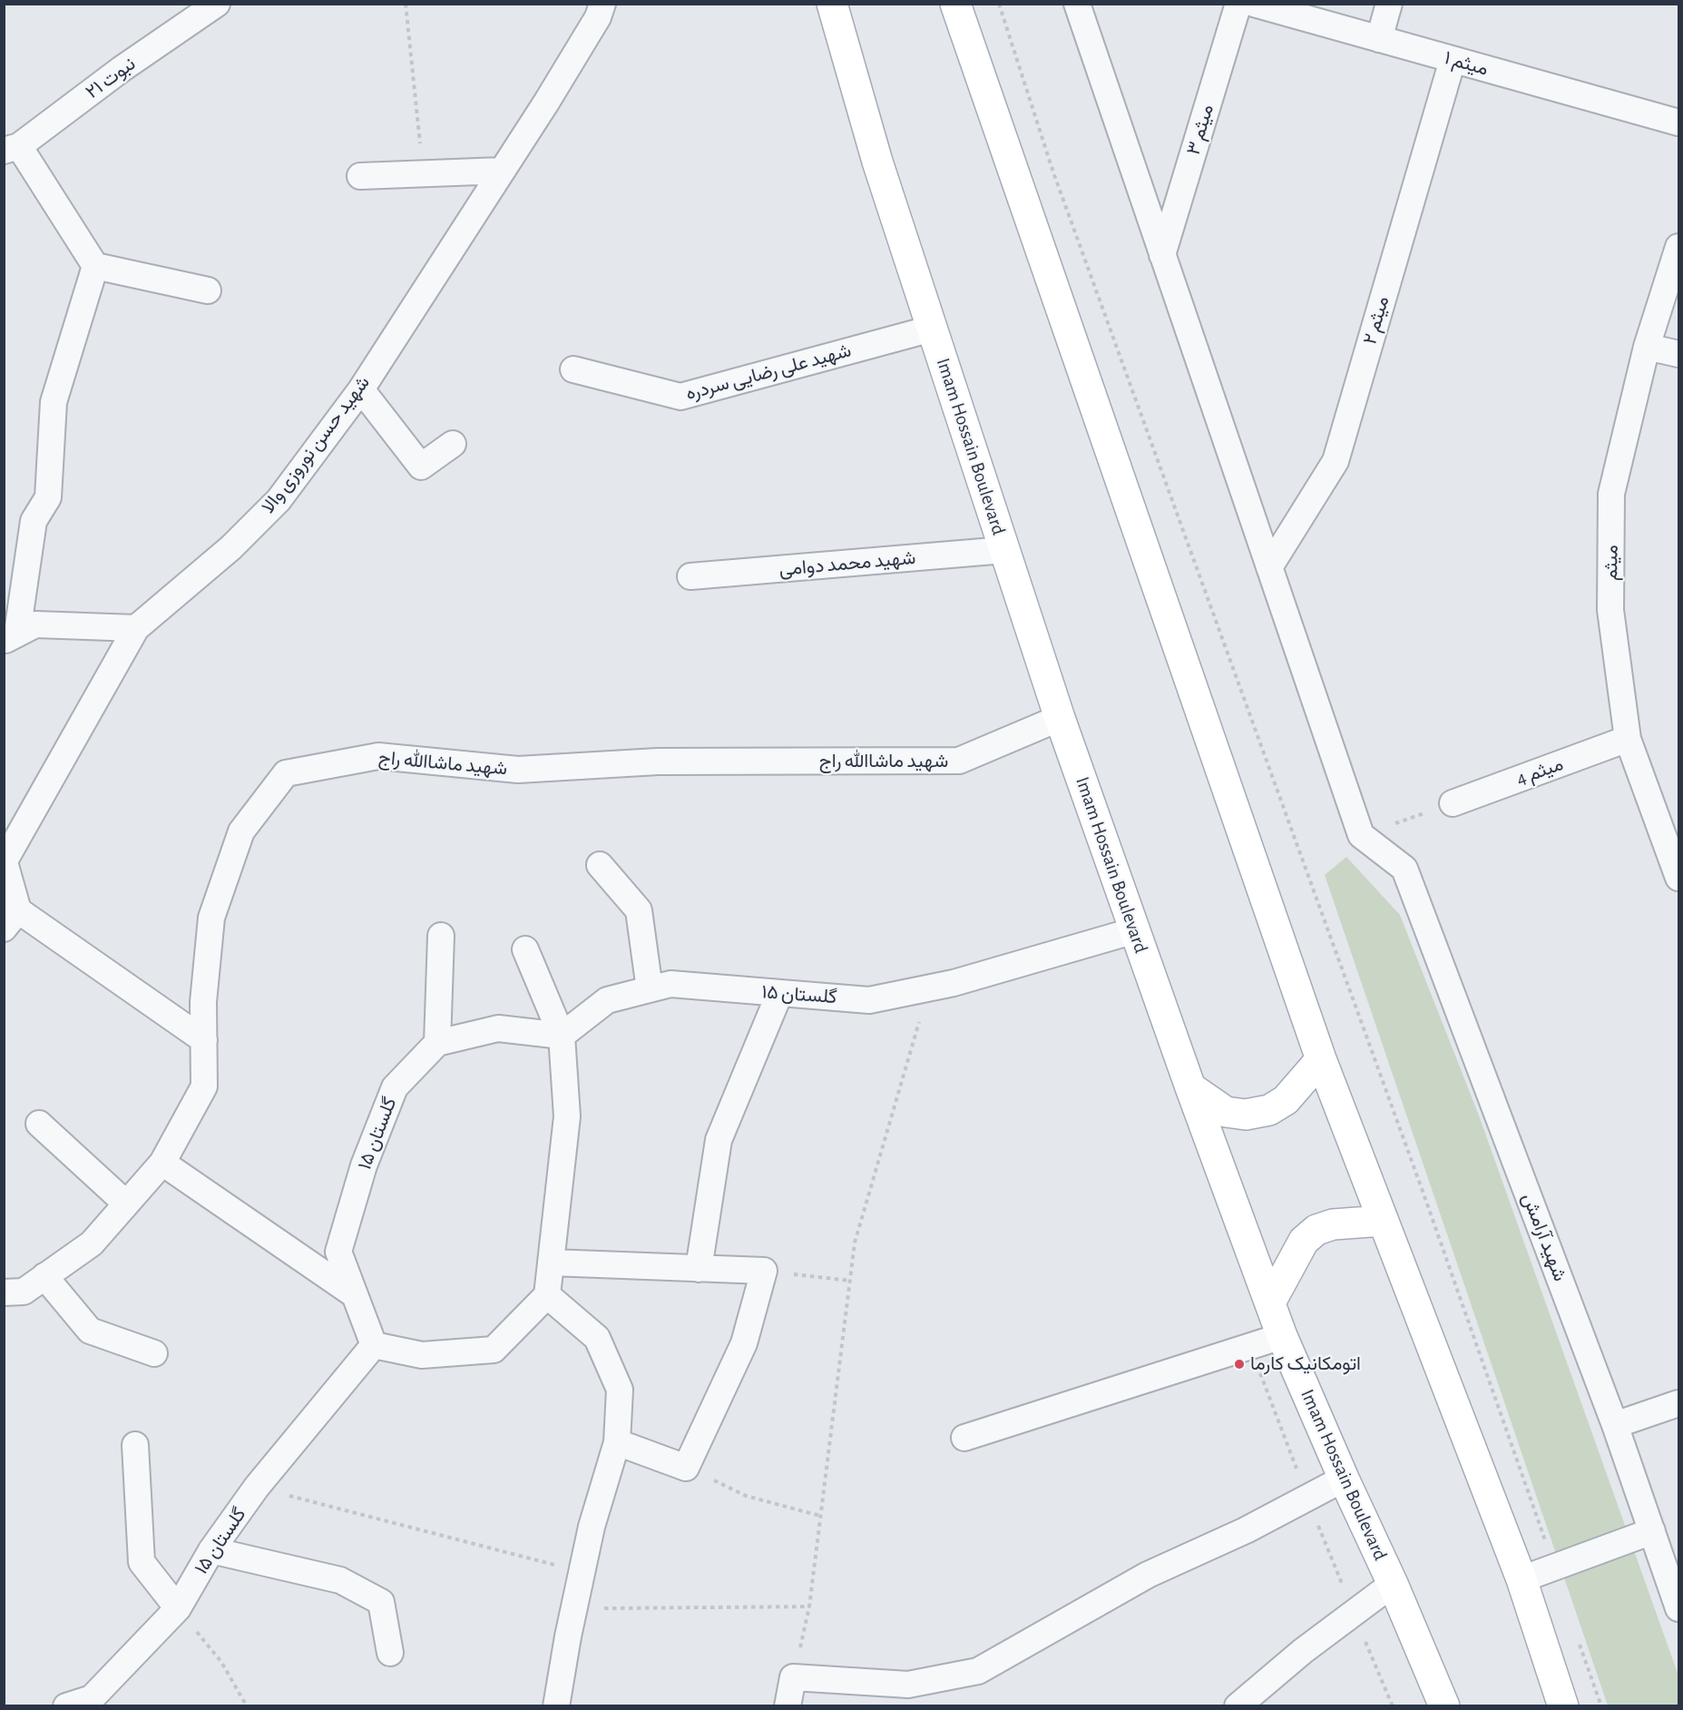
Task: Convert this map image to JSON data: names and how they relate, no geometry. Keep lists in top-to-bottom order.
{
  "streets": {
    "main road": ["Imam Hossain Boulevard"],
    "street": [
      "میثم ۱",
      "نبوت ۲۱",
      "میثم ۳",
      "میثم ۲",
      "شهید علی رضایی سردره",
      "شهید حسن نوروزی والا",
      "میثم",
      "شهید محمد دوامی",
      "شهید ماشاالله راج",
      "میثم 4",
      "گلستان ۱۵",
      "شهید آرامش"
    ]
  },
  "crossings": [
    ["میثم ۱", "میثم ۲"],
    ["شهید علی رضایی سردره", "Imam Hossain Boulevard"],
    ["Imam Hossain Boulevard", "شهید محمد دوامی"],
    ["Imam Hossain Boulevard", "شهید ماشاالله راج"],
    ["Imam Hossain Boulevard", "گلستان ۱۵"],
    ["میثم", "میثم 4"]
  ],
  "places": ["اتومکانیک کارما"]
}
